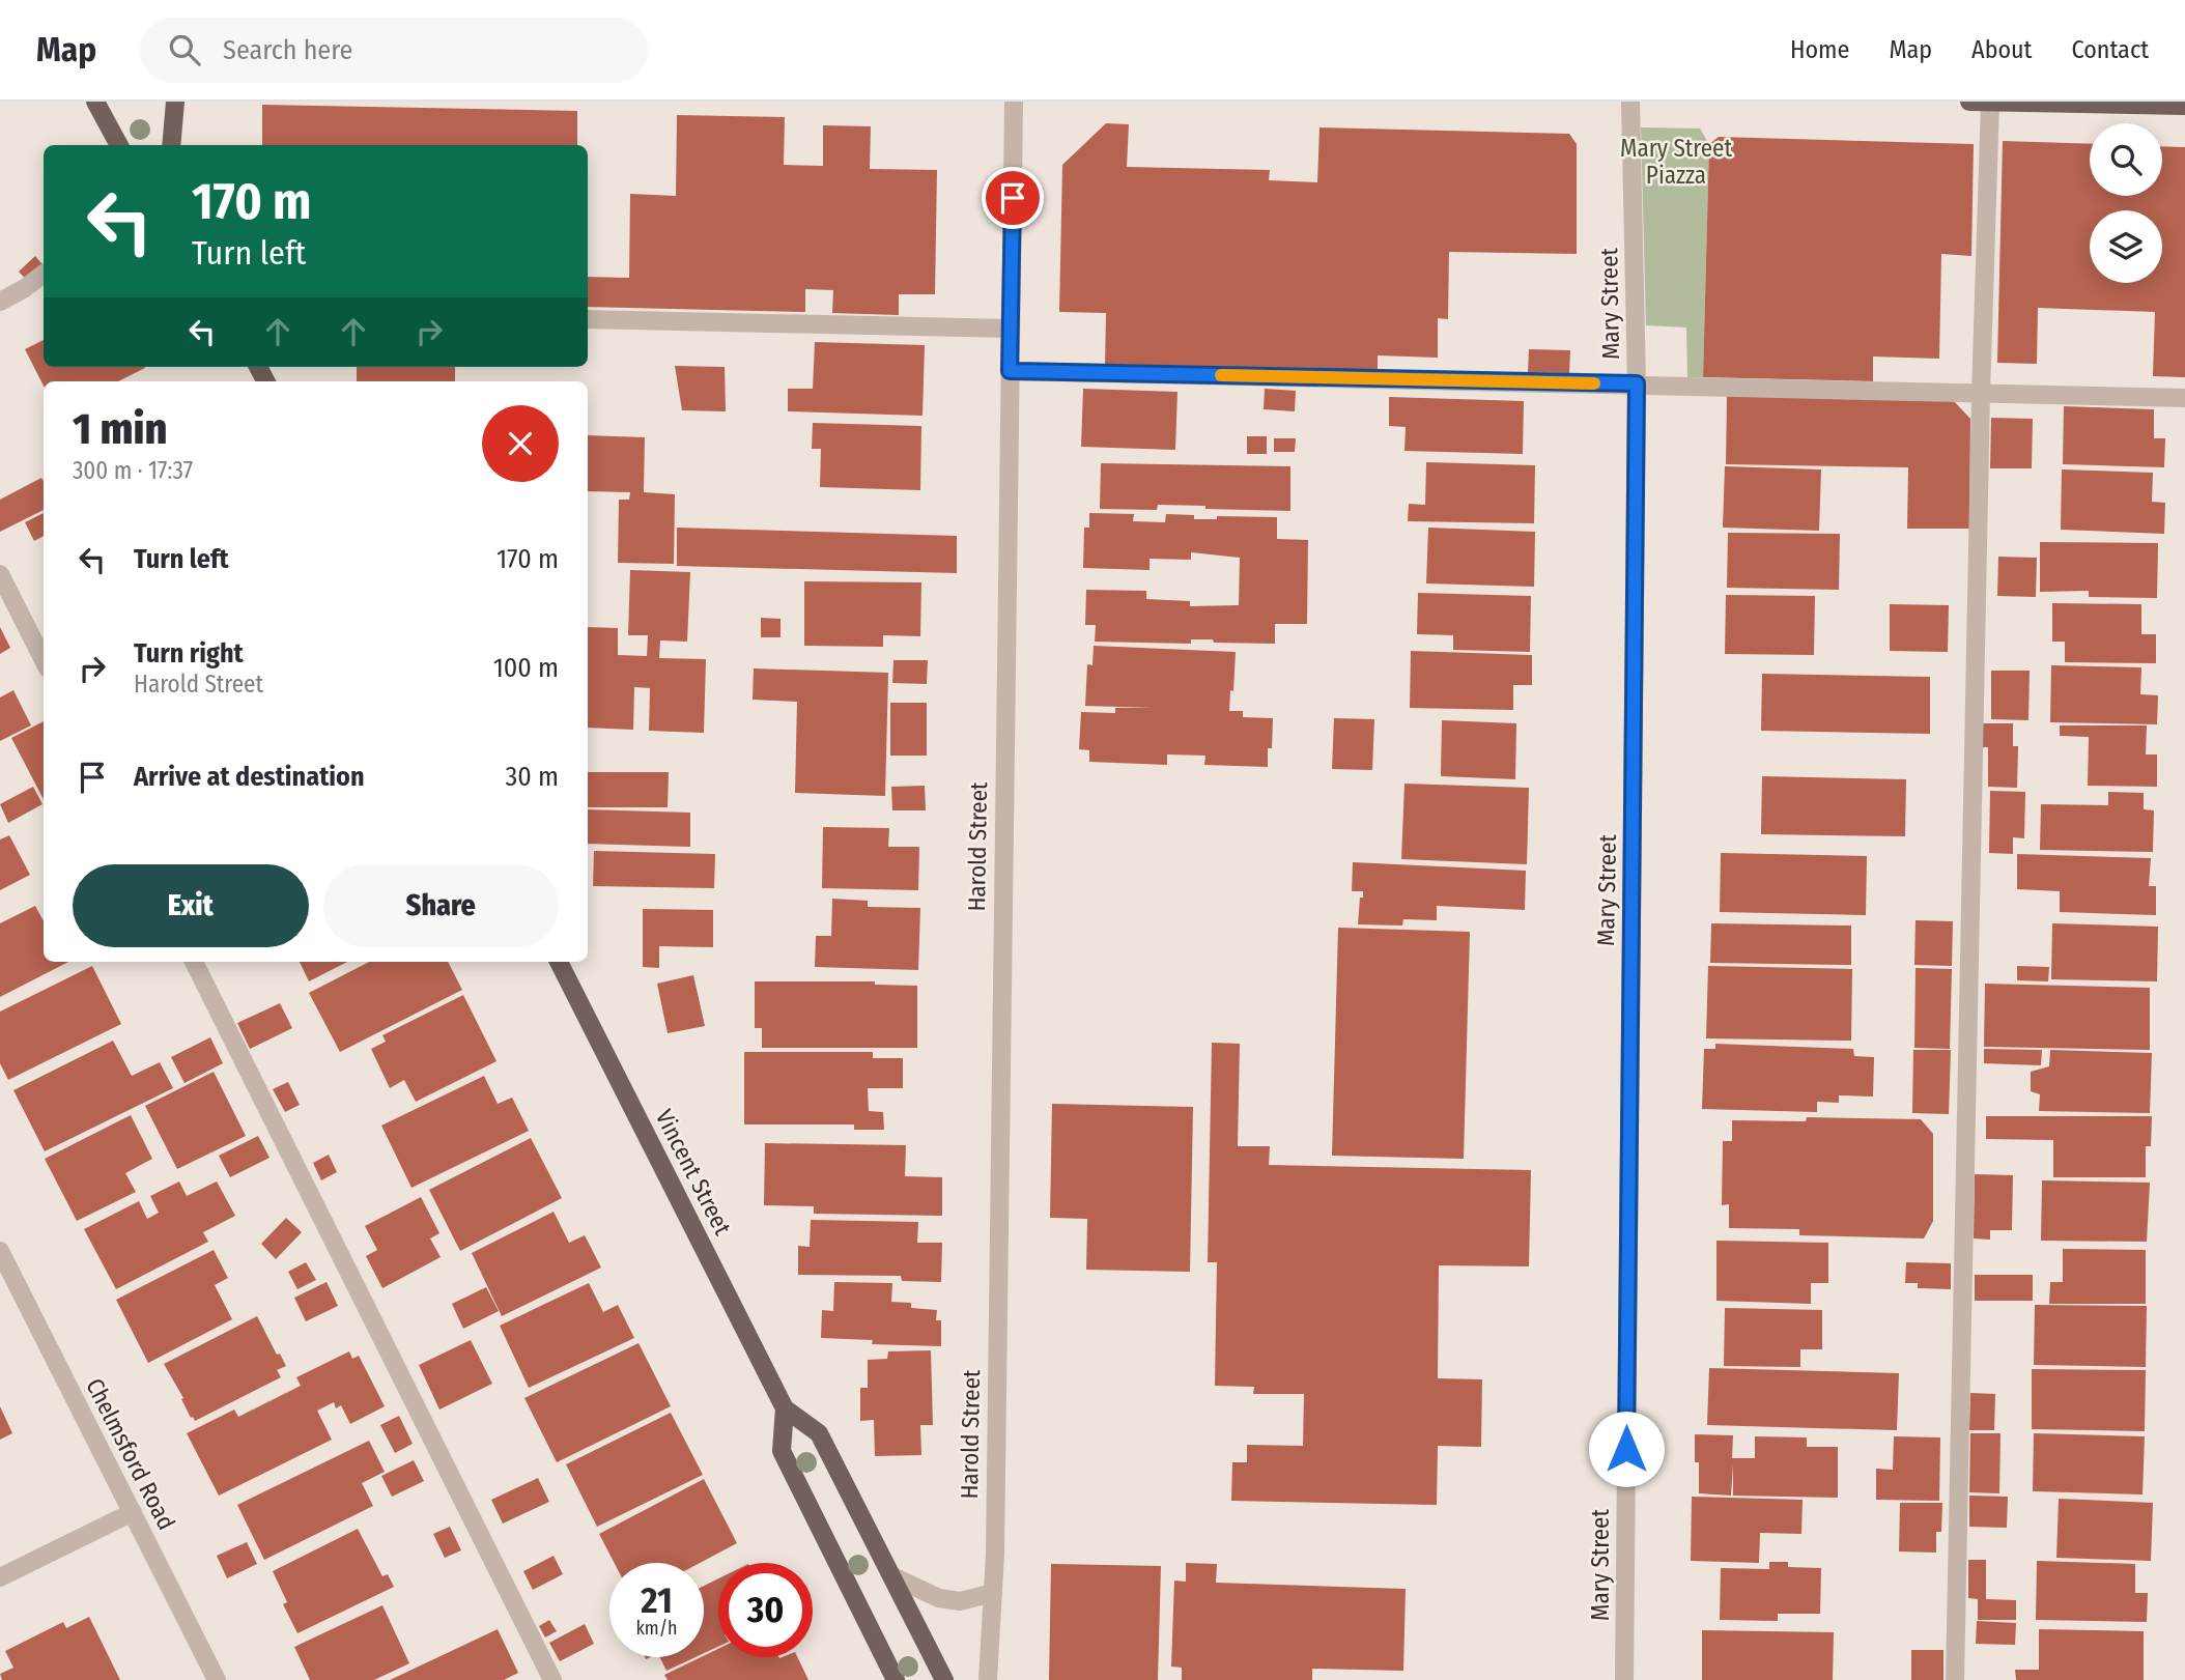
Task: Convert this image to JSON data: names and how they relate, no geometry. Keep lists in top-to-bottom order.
{
  "streets": {
    "main road": ["Vincent Street"],
    "street": ["Mary Street", "Harold Street", "Chelmsford Road"]
  },
  "parks": ["Mary Street Piazza"],
  "page": {
    "header": "Map",
    "search": "Search here",
    "nav": [
      "Home",
      "Map",
      "About",
      "Contact"
    ],
    "turn": ["170 m", "Turn left"],
    "heading": ["1 min", "300 m · 17:37"],
    "list": [
      {
        "name": "Turn left",
        "value": "170 m"
      },
      {
        "name": "Turn right",
        "note": "Harold Street",
        "value": "100 m"
      },
      {
        "name": "Arrive at destination",
        "value": "30 m"
      }
    ],
    "buttons": ["Exit", "Share"],
    "speed": "21 km/h",
    "limit": "30"
  }
}
